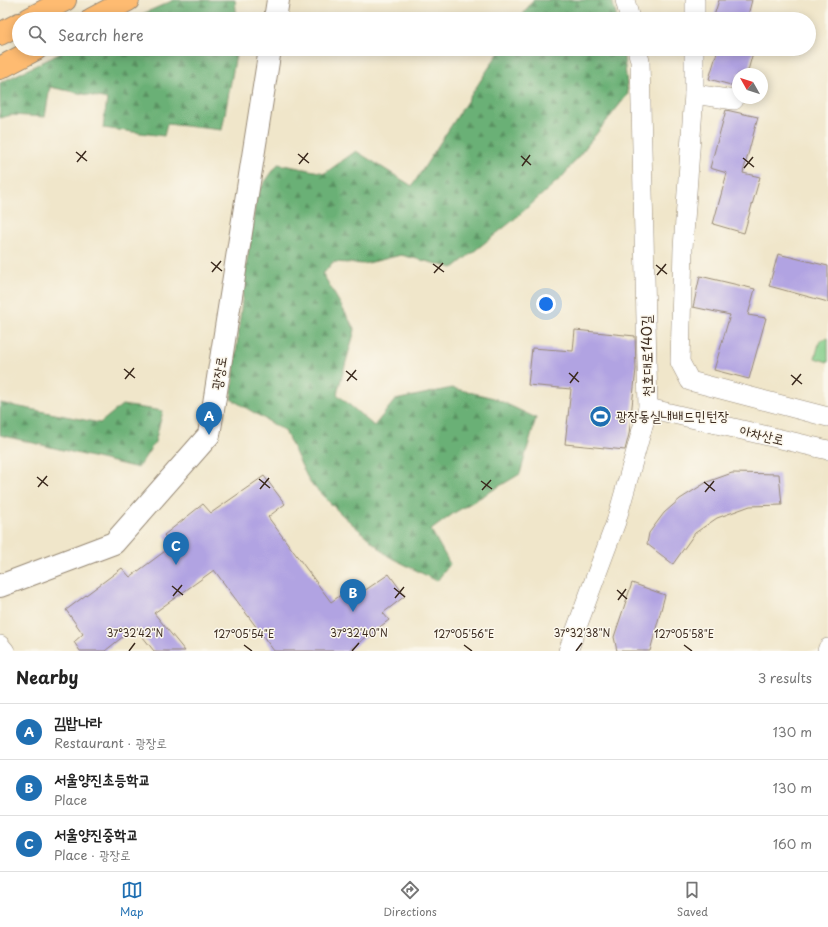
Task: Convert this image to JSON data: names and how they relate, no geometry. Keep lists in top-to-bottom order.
{
  "streets": {
    "street": ["천호대로140길", "광장로", "아차산로"]
  },
  "crossings": [
    ["천호대로140길", "아차산로"]
  ],
  "places": {
    "sports": ["광장동실내배드민턴장"]
  },
  "north": "top left",
  "page": {
    "search": "Search here",
    "pins": ["A", "C", "B"],
    "heading": ["Nearby", "3 results"],
    "list": [
      {
        "mark": "A",
        "name": "김밥나라",
        "note": "Restaurant · 광장로",
        "value": "130 m"
      },
      {
        "mark": "B",
        "name": "서울양진초등학교",
        "note": "Place",
        "value": "130 m"
      },
      {
        "mark": "C",
        "name": "서울양진중학교",
        "note": "Place · 광장로",
        "value": "160 m"
      }
    ],
    "nav": ["Map", "Directions", "Saved"]
  },
  "coordinates": [
    "37°32'42\"N",
    "37°32'40\"N",
    "37°32'38\"N",
    "127°05'54\"E",
    "127°05'56\"E",
    "127°05'58\"E"
  ]
}
